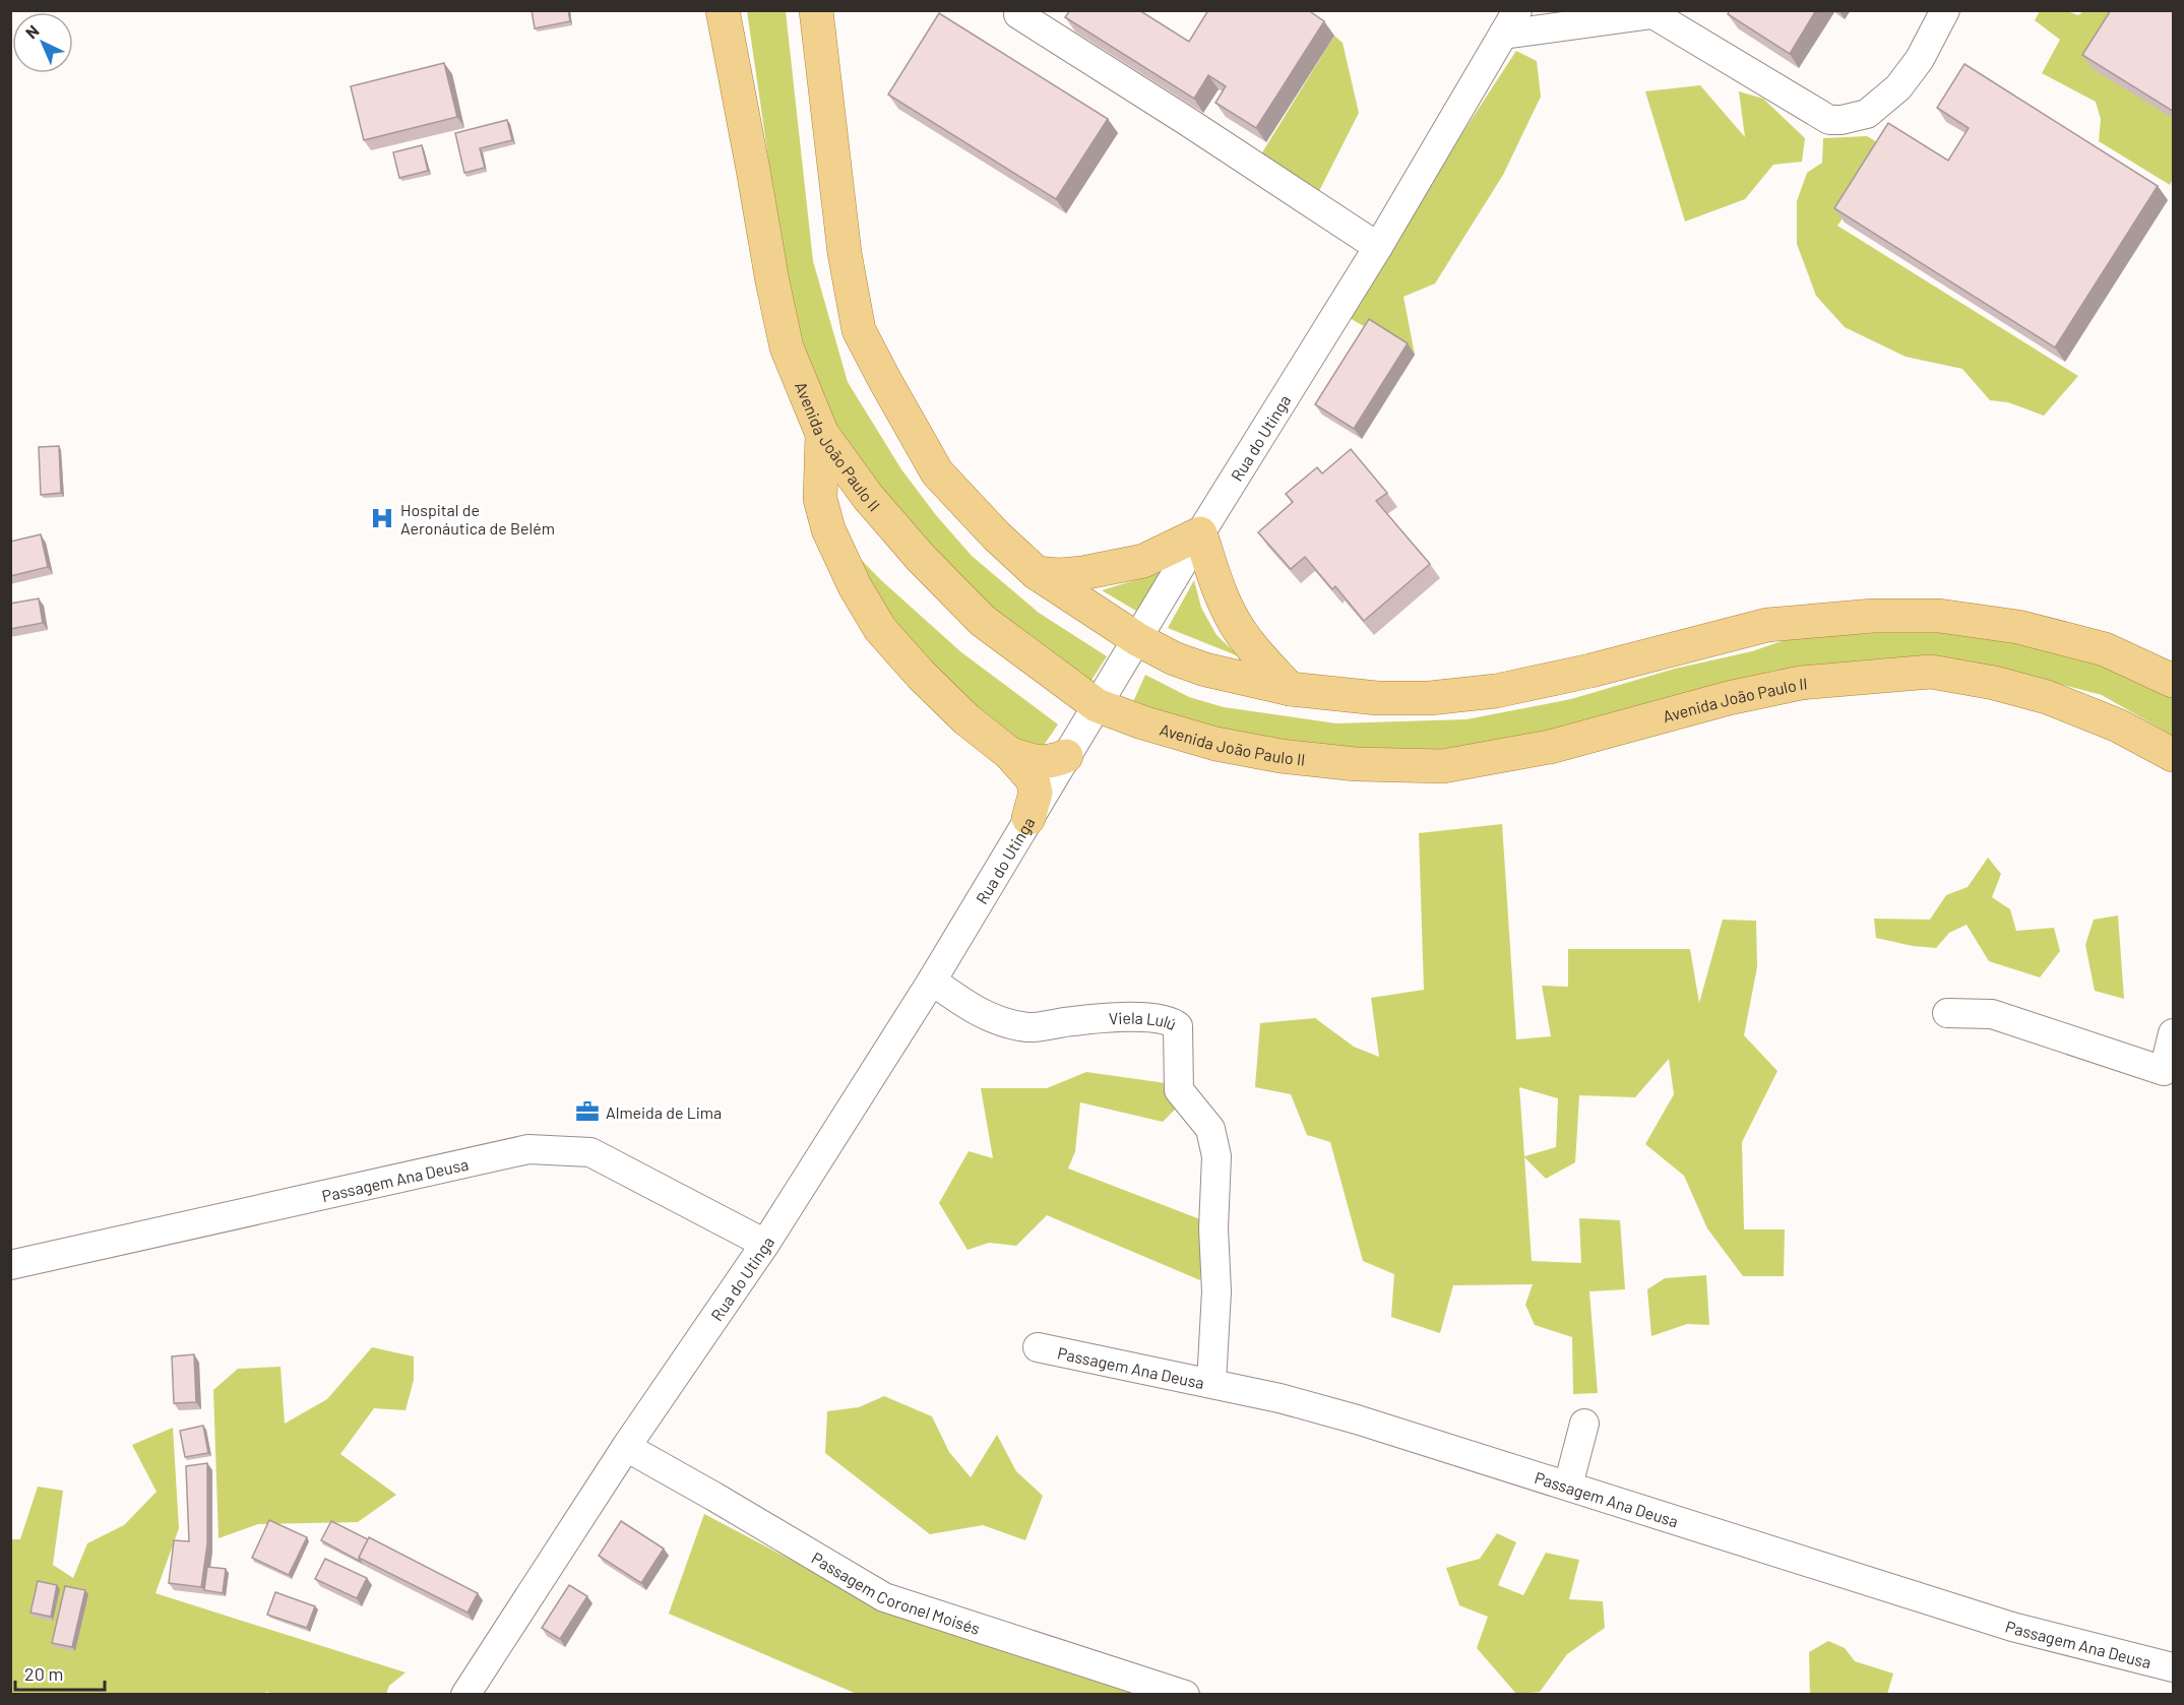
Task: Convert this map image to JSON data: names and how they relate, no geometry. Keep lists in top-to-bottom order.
{
  "streets": {
    "main road": ["Avenida João Paulo II"],
    "street": [
      "Rua do Utinga",
      "Viela Lulú",
      "Passagem Ana Deusa",
      "Passagem Coronel Moisés"
    ]
  },
  "crossings": [
    ["Rua do Utinga", "Avenida João Paulo II"],
    ["Rua do Utinga", "Viela Lulú"],
    ["Rua do Utinga", "Passagem Ana Deusa"],
    ["Rua do Utinga", "Passagem Coronel Moisés"],
    ["Viela Lulú", "Passagem Ana Deusa"]
  ],
  "places": {
    "hospital": ["Hospital de Aeronáutica de Belém"],
    "office": ["Almeida de Lima"]
  },
  "scale_bar": "20 m",
  "north": "top left"
}
